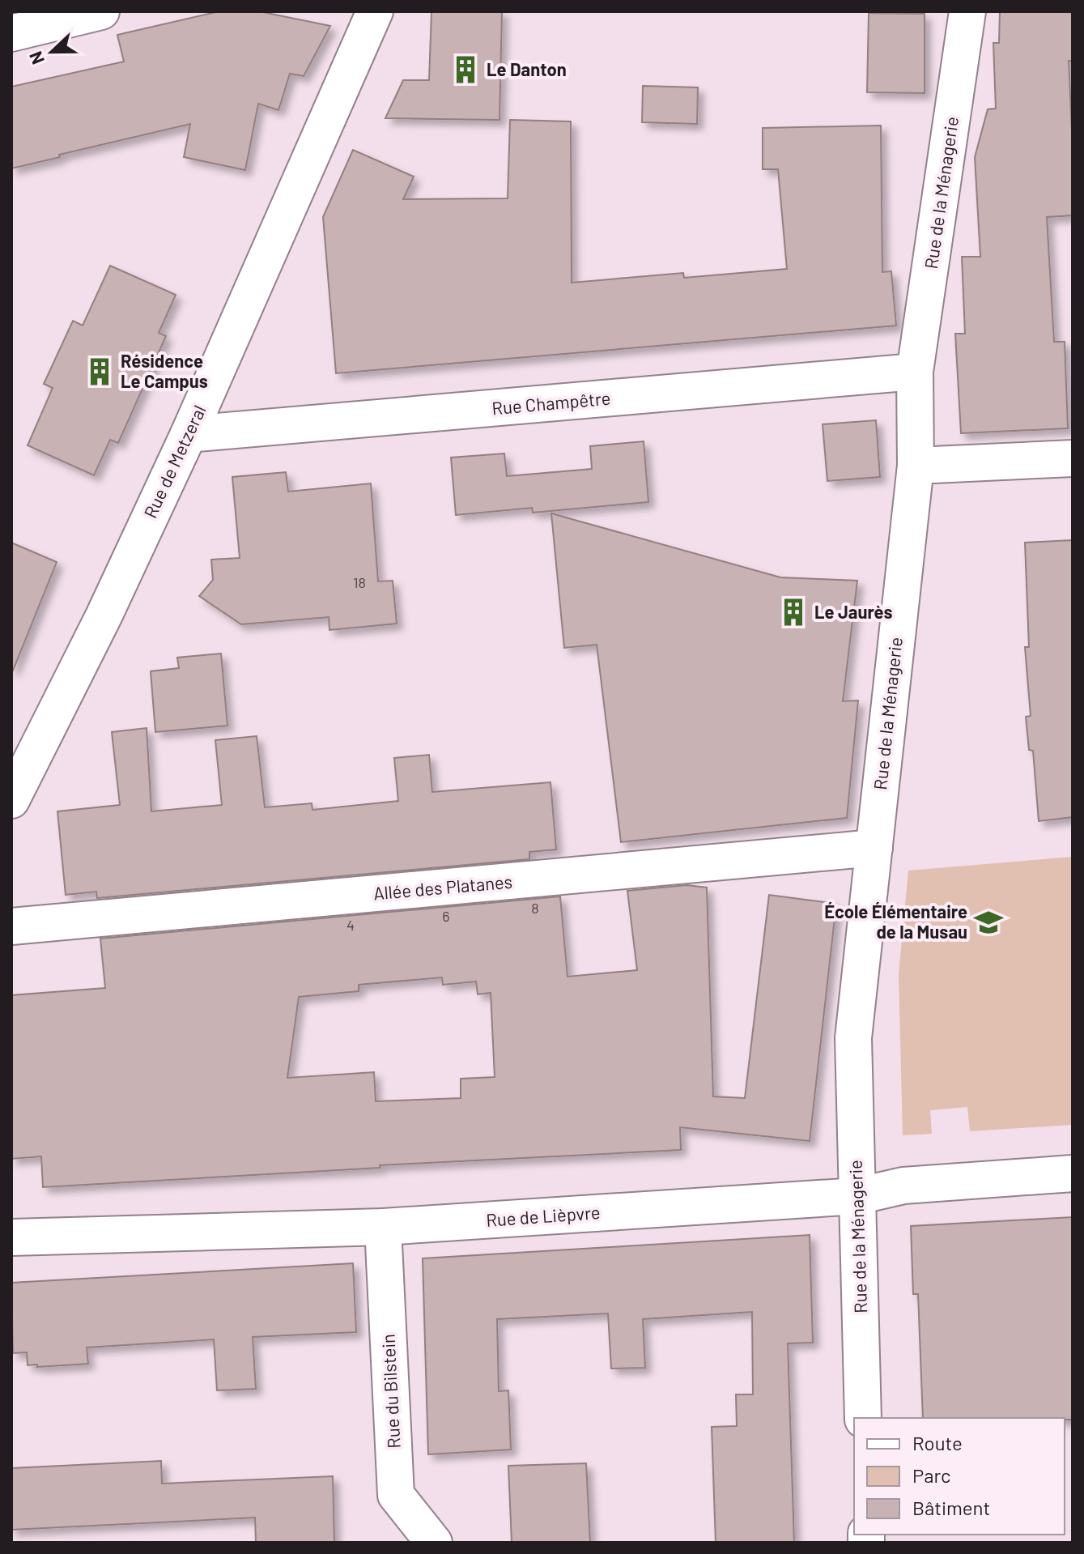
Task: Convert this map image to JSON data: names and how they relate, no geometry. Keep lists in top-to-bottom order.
{
  "streets": {
    "street": [
      "Rue de la Ménagerie",
      "Rue Champêtre",
      "Rue de Metzeral",
      "Allée des Platanes",
      "Rue de Lièpvre",
      "Rue du Bilstein"
    ]
  },
  "crossings": [
    ["Rue de la Ménagerie", "Rue Champêtre"],
    ["Rue de la Ménagerie", "Allée des Platanes"],
    ["Rue de la Ménagerie", "Rue de Lièpvre"],
    ["Rue Champêtre", "Rue de Metzeral"],
    ["Rue de Lièpvre", "Rue du Bilstein"]
  ],
  "places": {
    "building": ["Le Danton", "Résidence Le Campus", "Le Jaurès"],
    "school or university": ["École Élémentaire de la Musau"]
  },
  "house_numbers": [
    "18",
    "8",
    "6",
    "4"
  ],
  "legend": ["Route", "Parc", "Bâtiment"],
  "north": "left"
}
